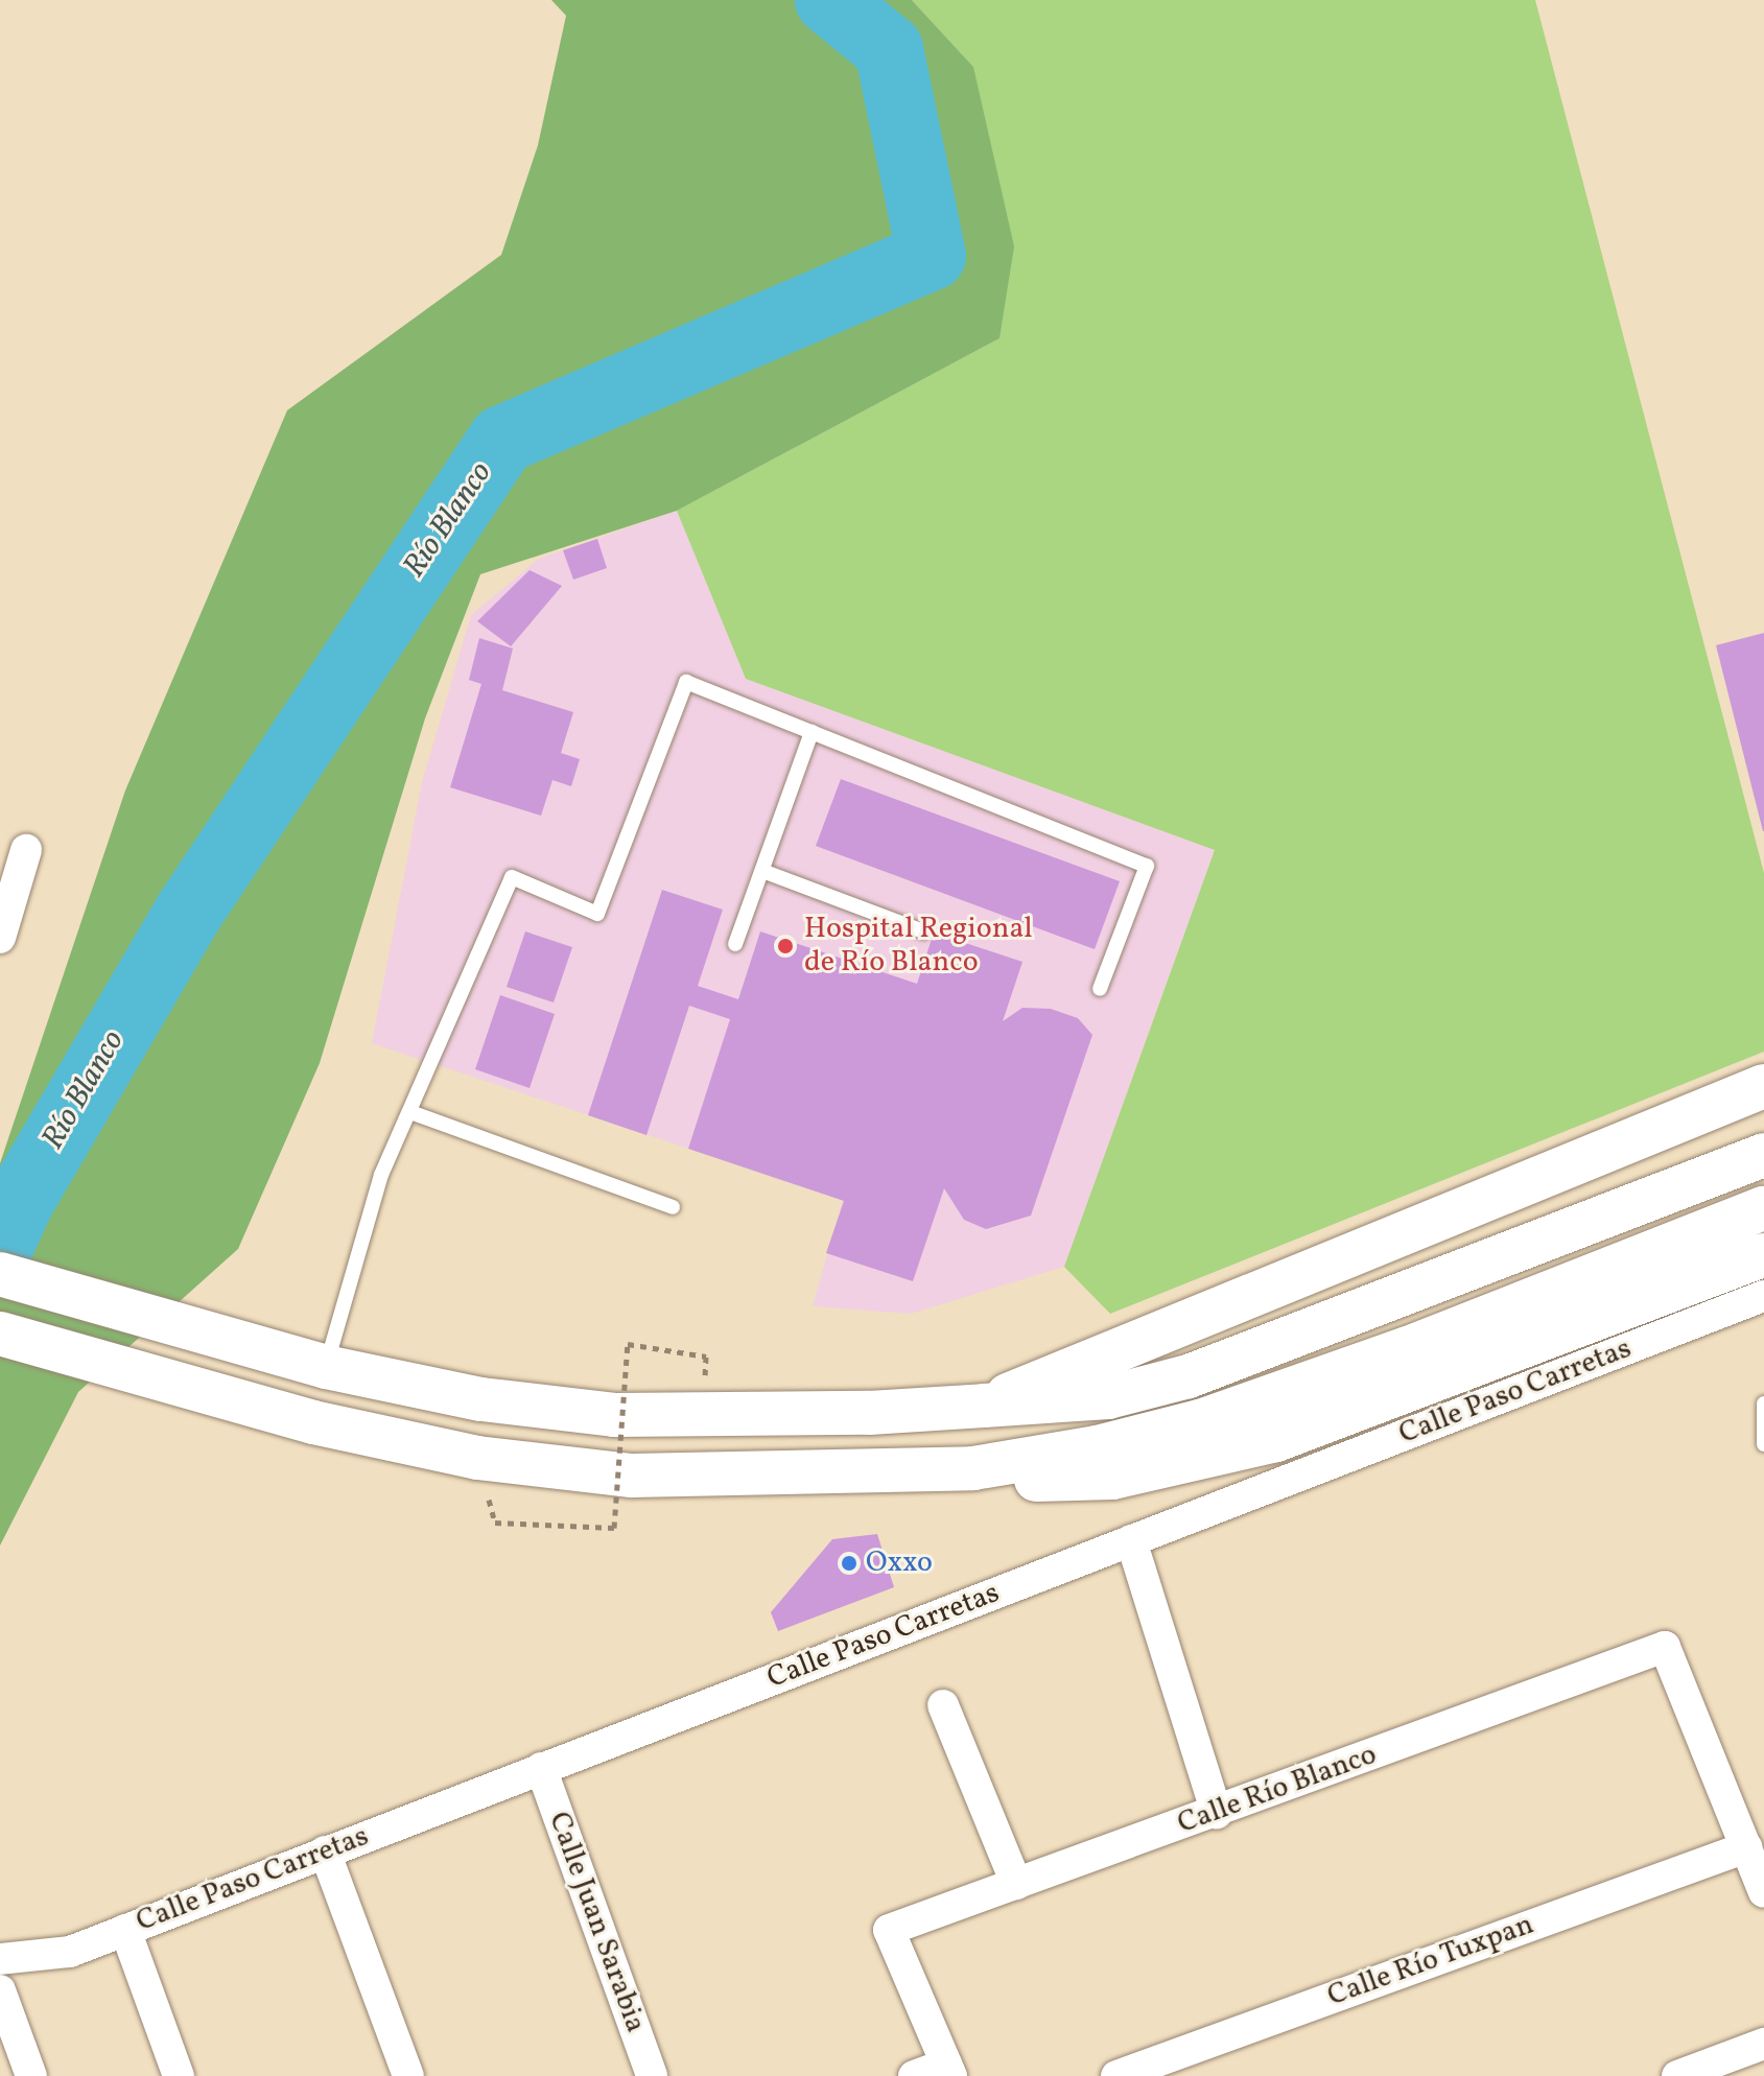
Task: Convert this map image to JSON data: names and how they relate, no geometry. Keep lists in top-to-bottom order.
{
  "streets": {
    "street": [
      "Calle Paso Carretas",
      "Calle Río Blanco",
      "Calle Juan Sarabia",
      "Calle Río Tuxpan"
    ]
  },
  "crossings": [
    ["Calle Paso Carretas", "Calle Juan Sarabia"],
    ["Calle Río Blanco", "Calle Río Tuxpan"]
  ],
  "water": ["Río Blanco"],
  "places": ["Hospital Regional de Río Blanco", "Oxxo"]
}
